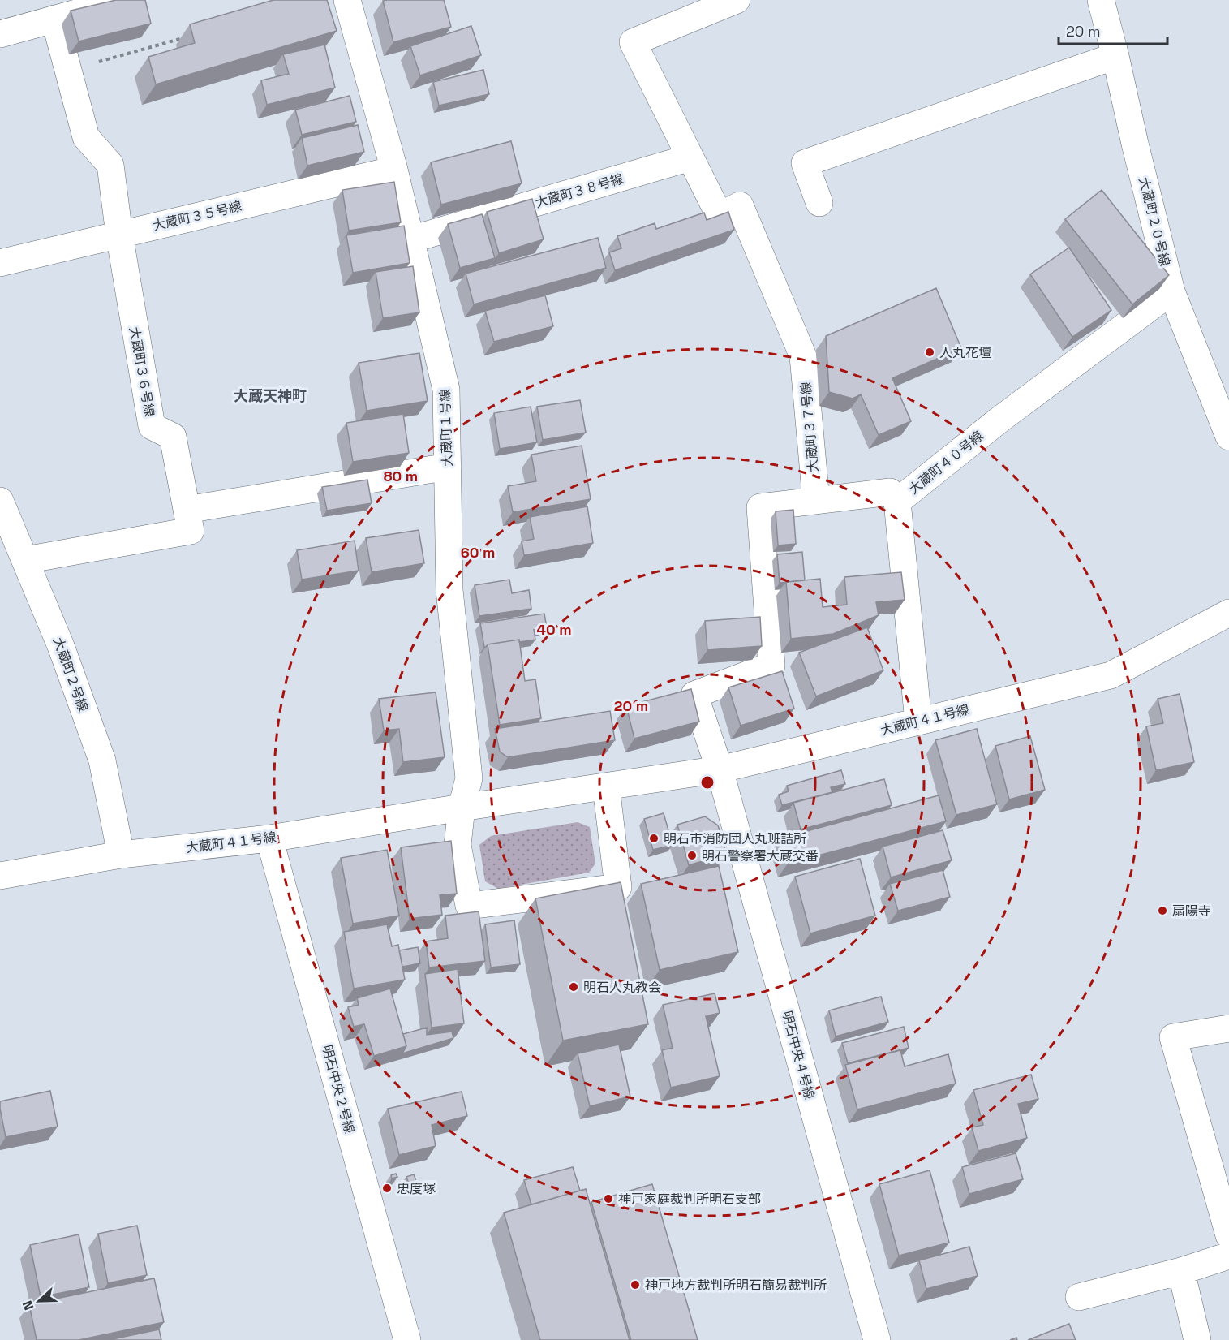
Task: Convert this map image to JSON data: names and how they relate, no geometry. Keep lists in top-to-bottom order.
{
  "streets": {
    "street": [
      "大蔵町３８号線",
      "大蔵町３５号線",
      "大蔵町２０号線",
      "大蔵町３６号線",
      "大蔵町３７号線",
      "大蔵町１号線",
      "大蔵町４０号線",
      "大蔵町２号線",
      "大蔵町４１号線",
      "明石中央４号線",
      "明石中央２号線"
    ]
  },
  "crossings": [
    ["大蔵町３８号線", "大蔵町３７号線"],
    ["大蔵町３８号線", "大蔵町１号線"],
    ["大蔵町３５号線", "大蔵町３６号線"],
    ["大蔵町３５号線", "大蔵町１号線"],
    ["大蔵町２０号線", "大蔵町４０号線"],
    ["大蔵町３６号線", "大蔵町２号線"],
    ["大蔵町１号線", "大蔵町４１号線"],
    ["大蔵町４０号線", "大蔵町４１号線"],
    ["大蔵町２号線", "大蔵町４１号線"],
    ["大蔵町４１号線", "明石中央４号線"],
    ["大蔵町４１号線", "明石中央２号線"]
  ],
  "districts": ["大蔵天神町"],
  "places": [
    "人丸花壇",
    "明石市消防団人丸班詰所",
    "明石警察署大蔵交番",
    "扇陽寺",
    "明石人丸教会",
    "忠度塚",
    "神戸家庭裁判所明石支部",
    "神戸地方裁判所明石簡易裁判所"
  ],
  "scale_bar": "20 m",
  "north": "left",
  "rings": [
    "80 m",
    "60 m",
    "40 m",
    "20 m"
  ]
}
